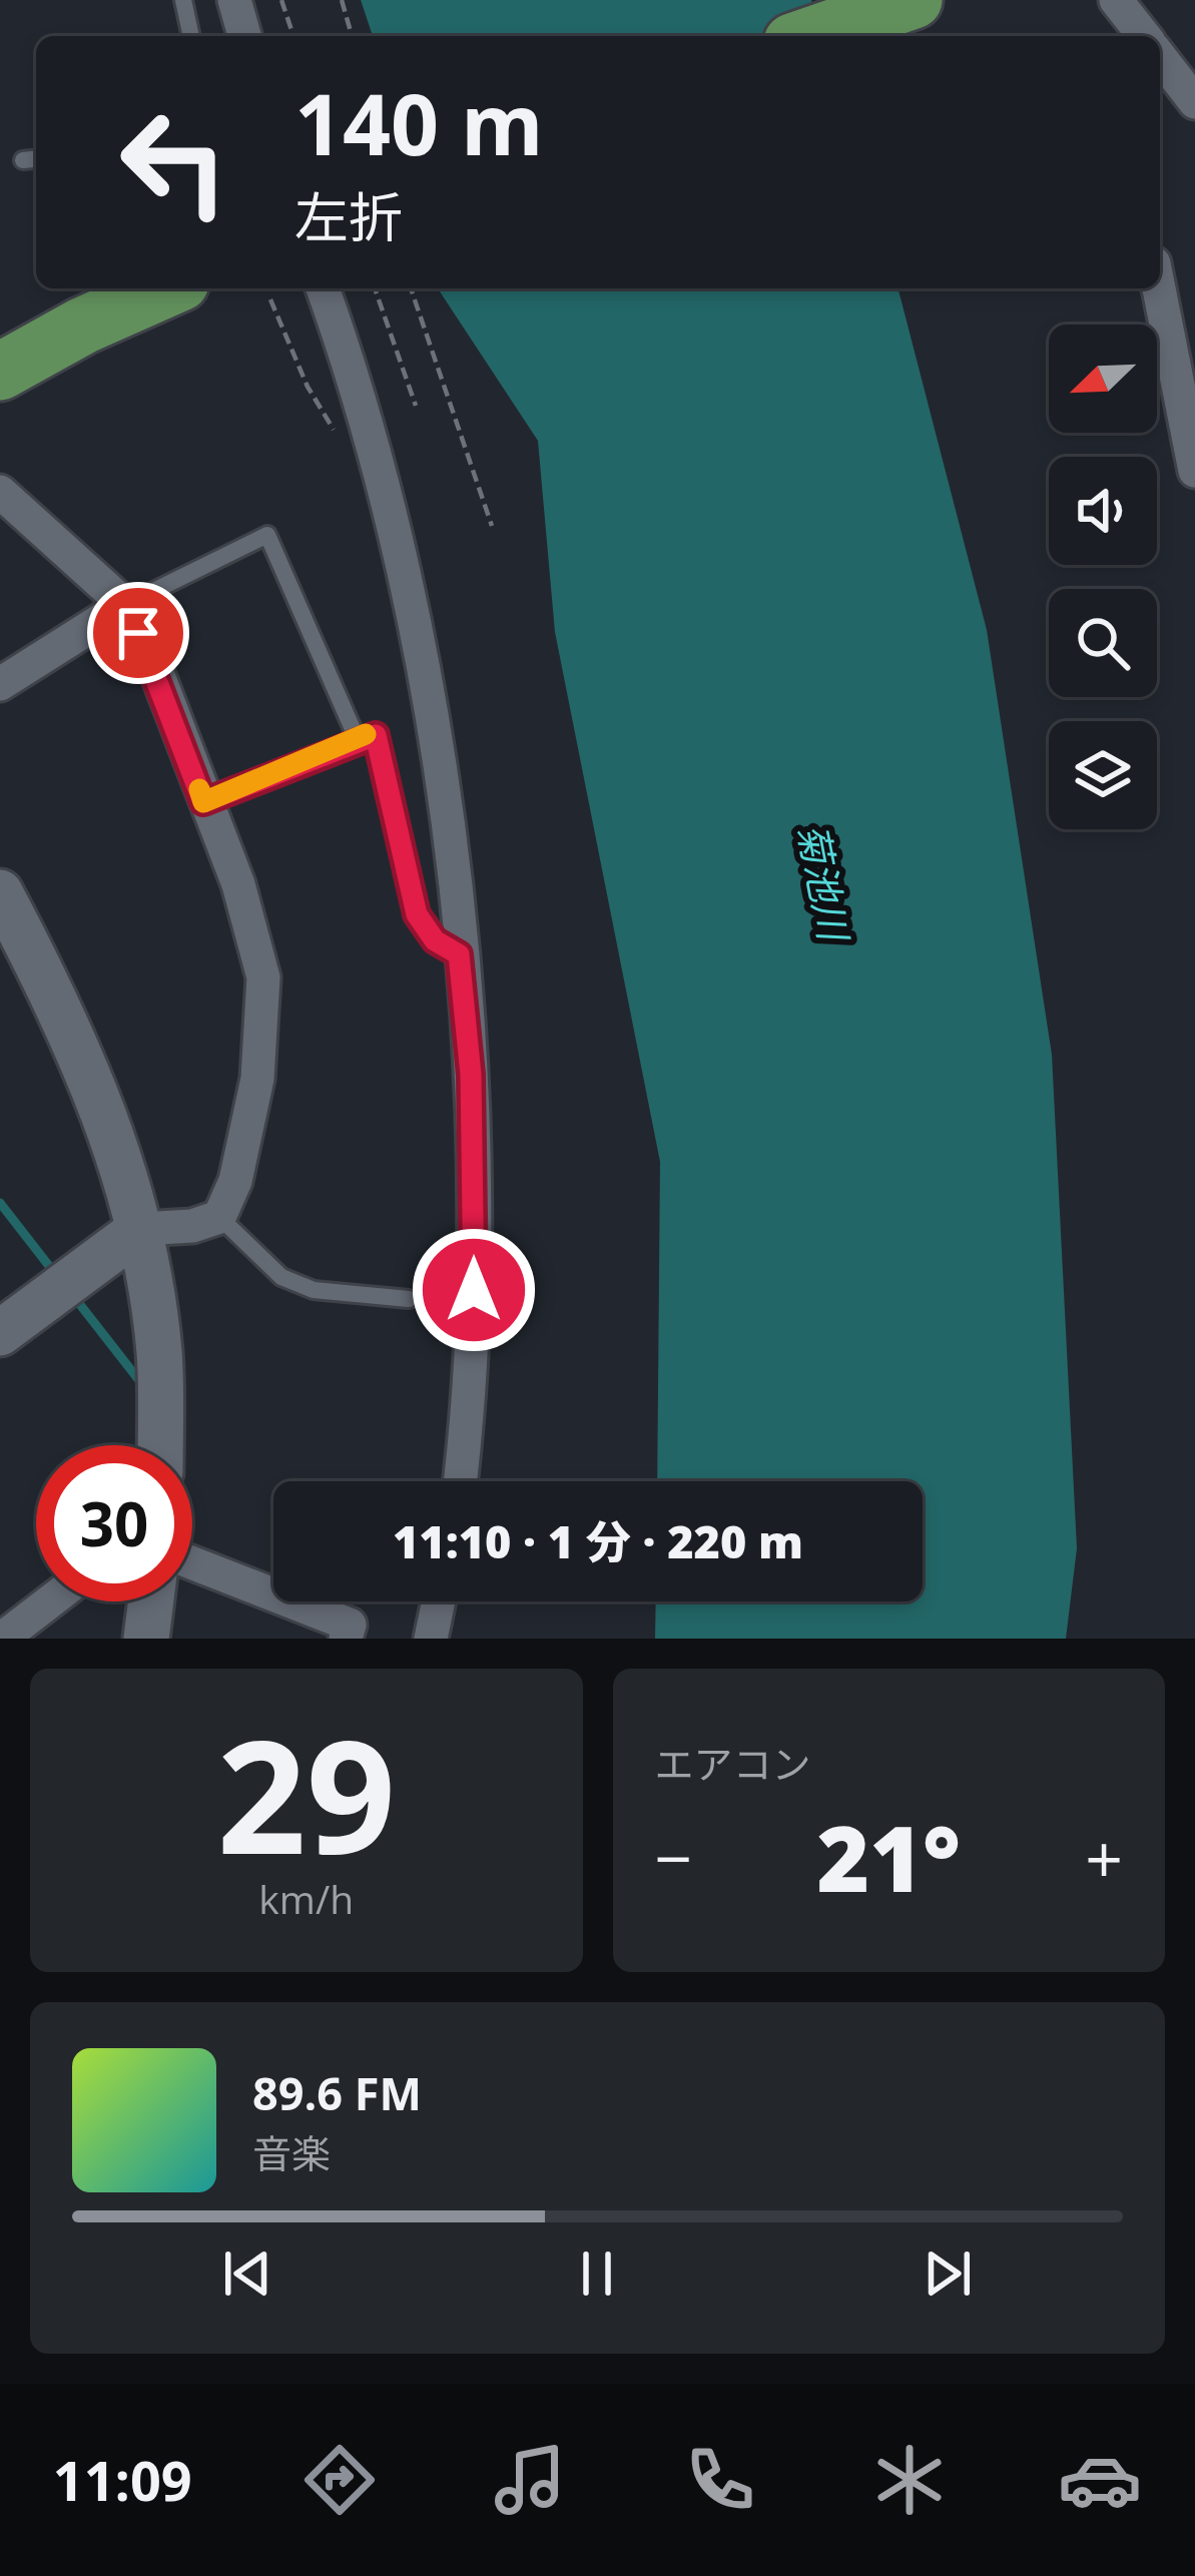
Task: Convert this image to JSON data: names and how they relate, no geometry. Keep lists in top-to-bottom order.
{
  "water": ["菊池川"],
  "north": "bottom left",
  "page": {
    "turn": ["140 m", "左折"],
    "limit": "30",
    "trip": "11:10 · 1 分 · 220 m",
    "tile": [
      ["29", "km/h"],
      "エアコン"
    ],
    "heat": ["−", "21°", "+"],
    "song": ["89.6 FM", "音楽"],
    "tabs": "11:09"
  }
}
